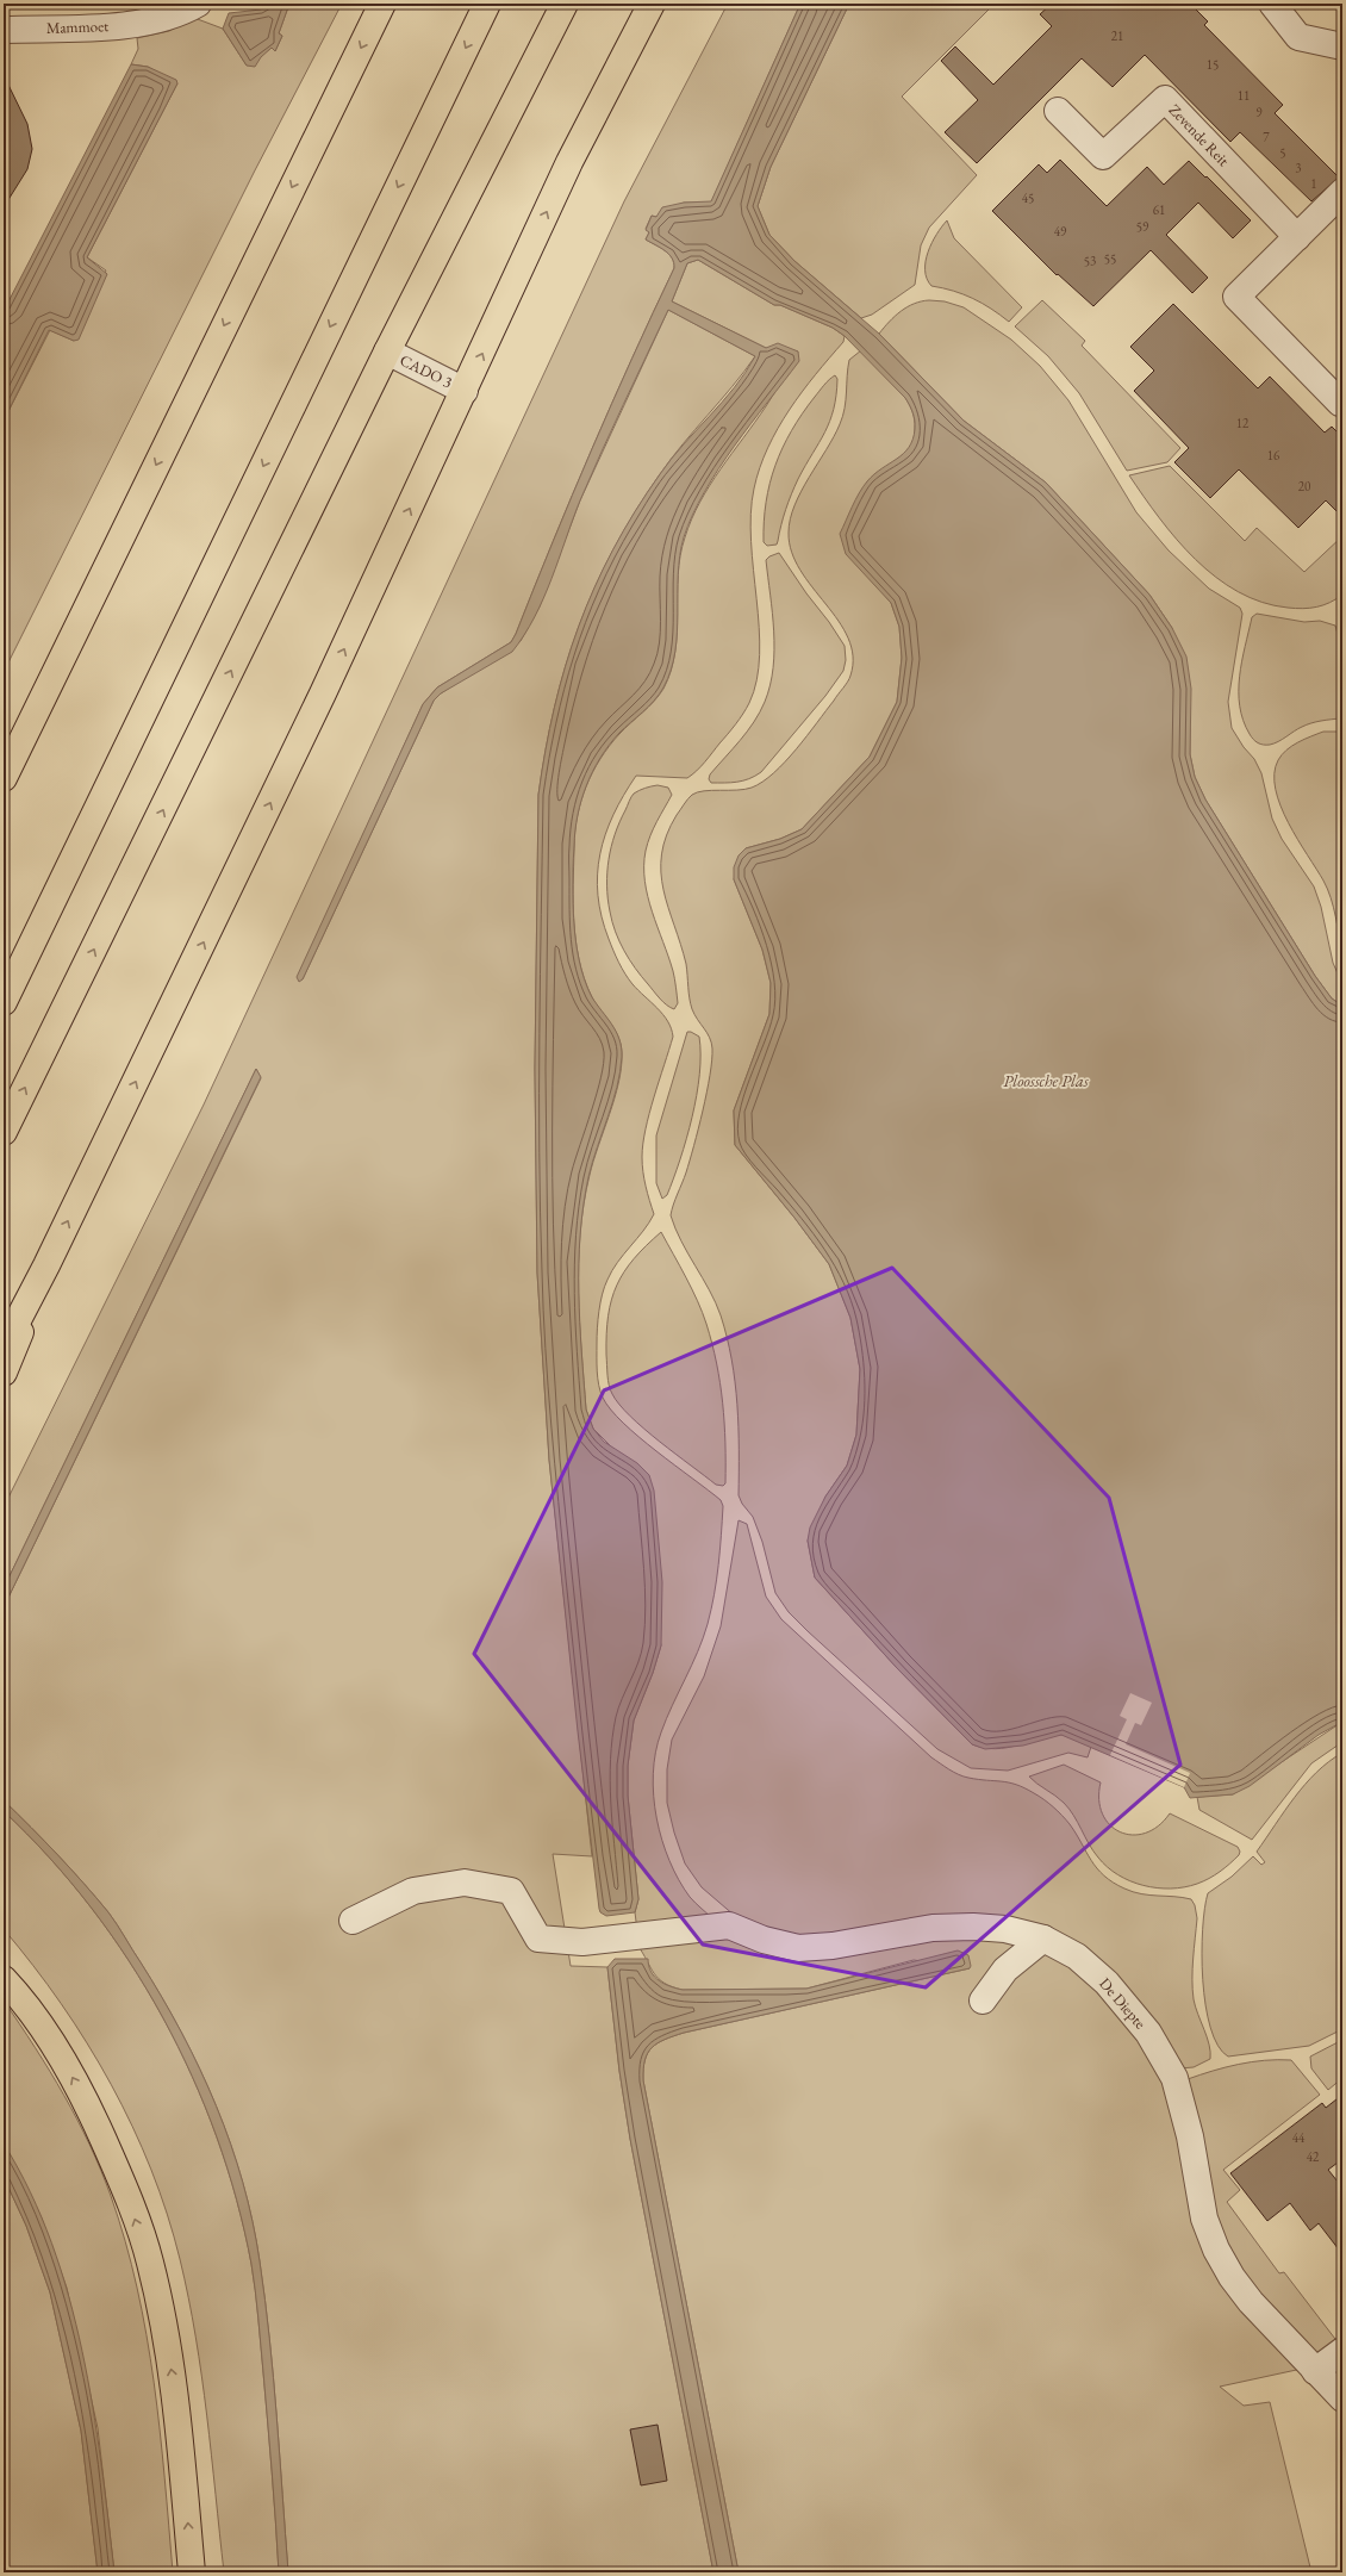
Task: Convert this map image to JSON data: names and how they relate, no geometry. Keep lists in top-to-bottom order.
{
  "streets": {
    "street": [
      "Mammoet",
      "Zevende Reit",
      "CADO 3",
      "De Diepte"
    ]
  },
  "water": ["Ploossche Plas"],
  "house_numbers": [
    "21",
    "15",
    "11",
    "9",
    "7",
    "5",
    "3",
    "1",
    "45",
    "61",
    "59",
    "49",
    "55",
    "53",
    "12",
    "16",
    "20",
    "44",
    "42"
  ]
}
